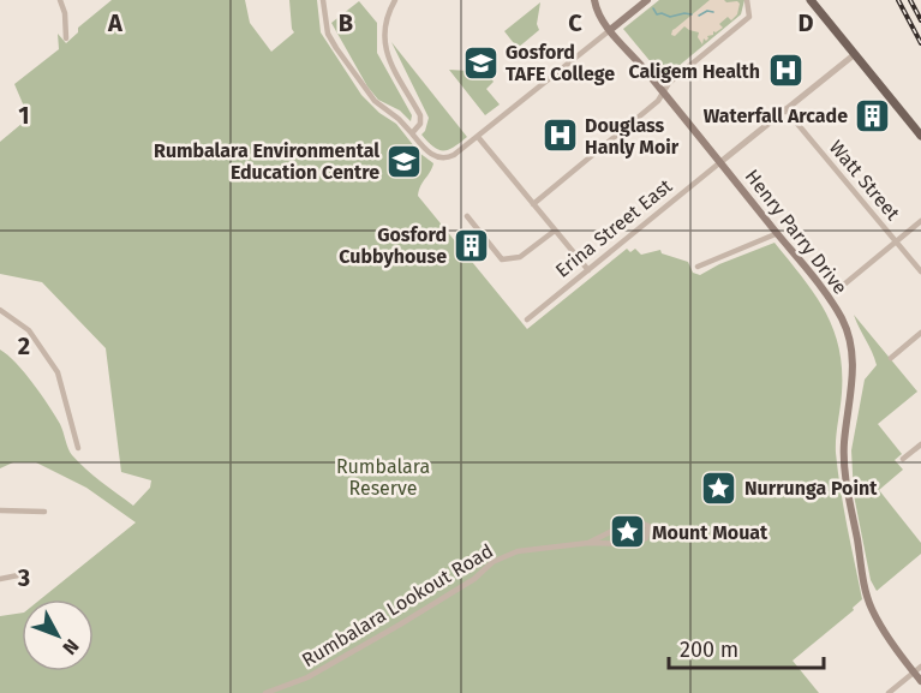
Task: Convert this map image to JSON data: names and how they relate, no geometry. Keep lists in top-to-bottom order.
{
  "streets": {
    "main road": ["Henry Parry Drive"],
    "street": ["Watt Street", "Erina Street East", "Rumbalara Lookout Road"]
  },
  "crossings": [
    ["Watt Street", "Erina Street East"],
    ["Erina Street East", "Henry Parry Drive"]
  ],
  "parks": ["Rumbalara Reserve"],
  "places": {
    "school or university": ["Gosford TAFE College", "Rumbalara Environmental Education Centre"],
    "hospital": ["Caligem Health", "Douglass Hanly Moir"],
    "building": ["Waterfall Arcade", "Gosford Cubbyhouse"],
    "place": ["Nurrunga Point", "Mount Mouat"]
  },
  "scale_bar": "200 m",
  "north": "bottom right",
  "grid": {
    "columns": [
      "A",
      "B",
      "C",
      "D"
    ],
    "rows": ["1", "2", "3"]
  }
}
